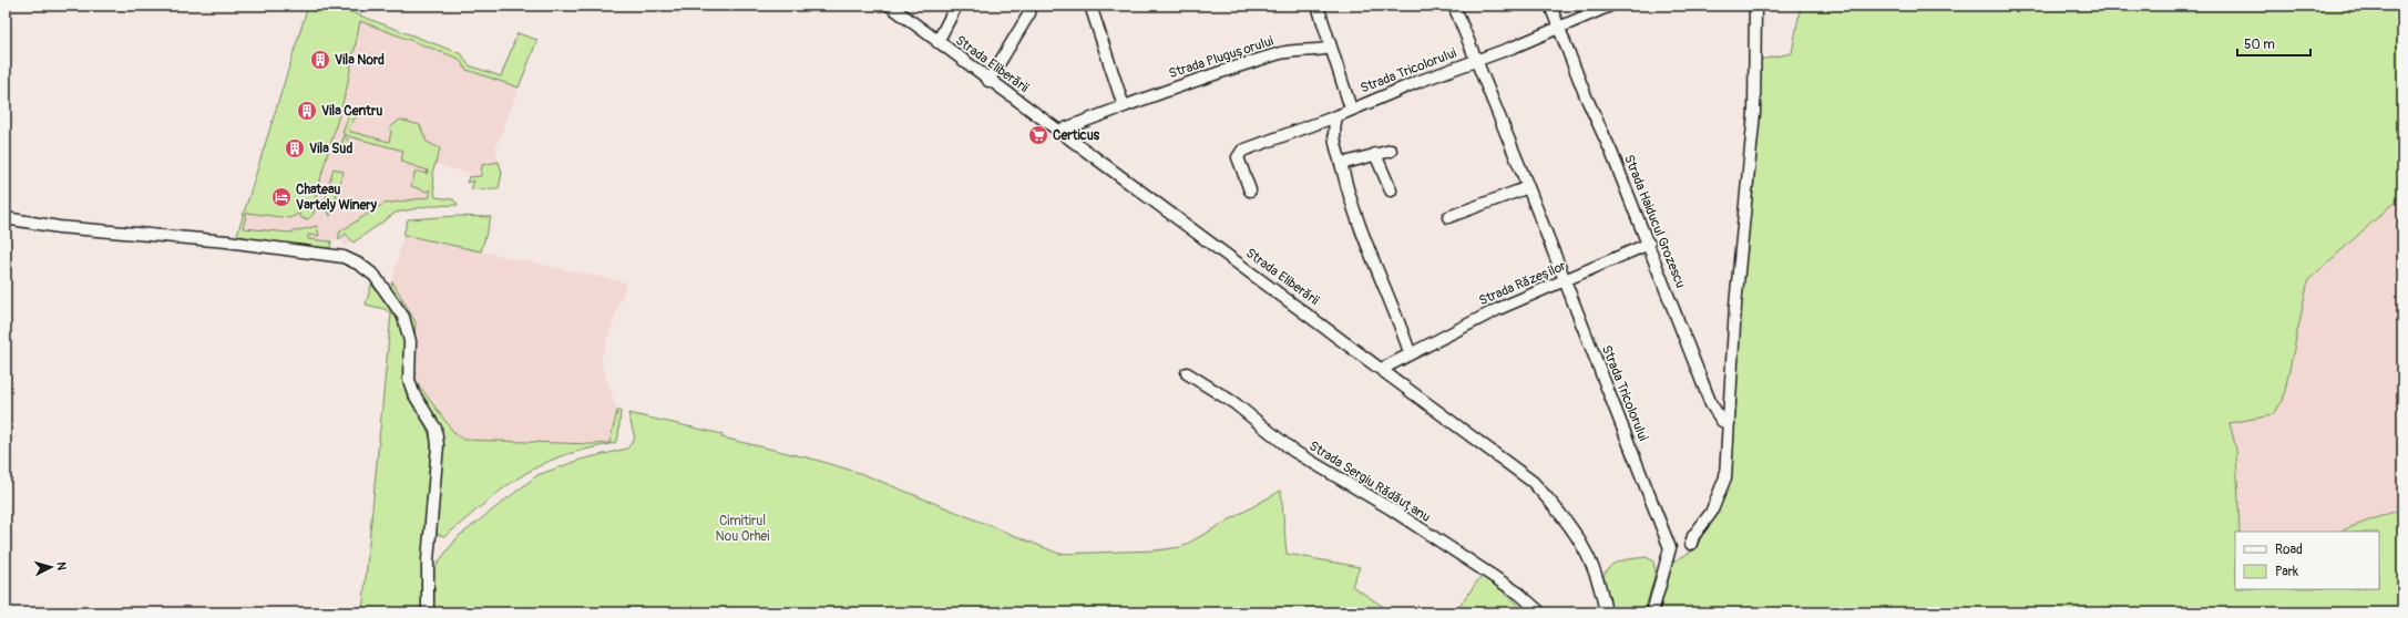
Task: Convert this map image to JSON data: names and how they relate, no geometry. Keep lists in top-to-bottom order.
{
  "streets": {
    "street": [
      "Strada Plugușorului",
      "Strada Eliberării",
      "Strada Tricolorului",
      "Strada Haiducul Grozescu",
      "Strada Răzeșilor",
      "Strada Sergiu Rădăuțanu"
    ]
  },
  "crossings": [
    ["Strada Plugușorului", "Strada Eliberării"],
    ["Strada Eliberării", "Strada Răzeșilor"],
    ["Strada Tricolorului", "Strada Răzeșilor"],
    ["Strada Haiducul Grozescu", "Strada Răzeșilor"]
  ],
  "parks": ["Cimitirul Nou Orhei"],
  "places": {
    "building": ["Vila Nord", "Vila Centru", "Vila Sud"],
    "supermarket": ["Certicus"],
    "hotel": ["Chateau Vartely Winery"]
  },
  "legend": ["Road", "Park"],
  "scale_bar": "50 m",
  "north": "right"
}
